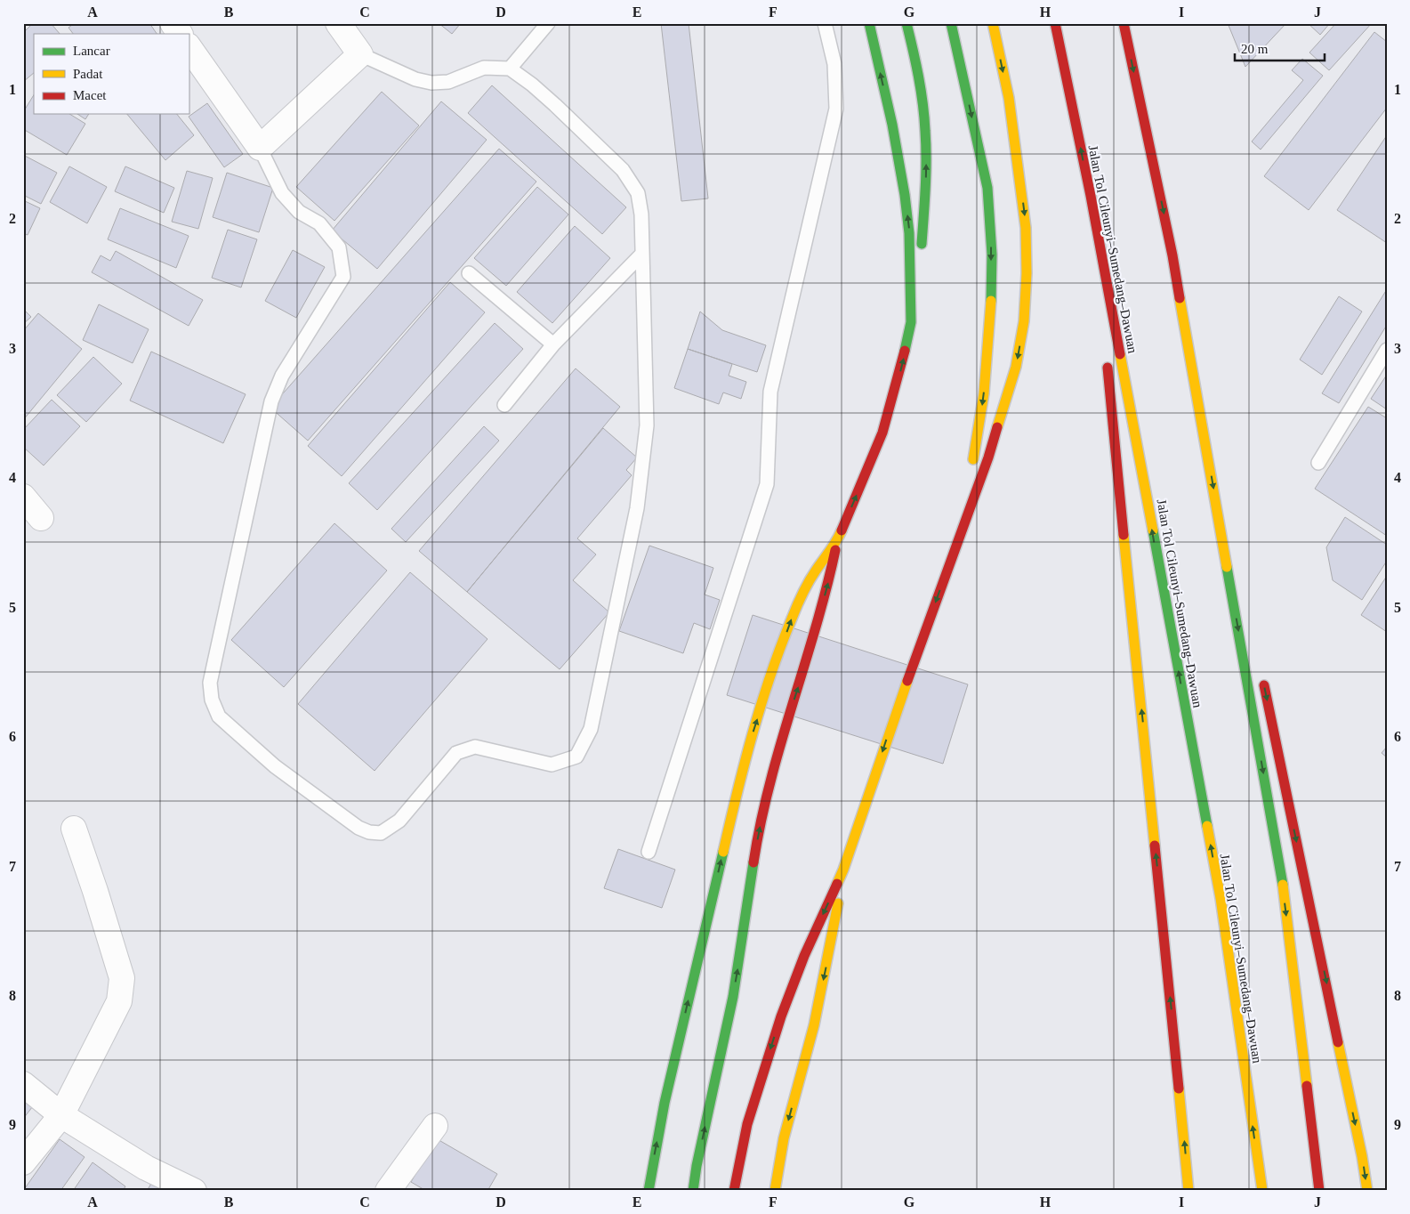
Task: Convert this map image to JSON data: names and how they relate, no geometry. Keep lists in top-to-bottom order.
{
  "streets": {
    "highway": ["Jalan Tol Cileunyi–Sumedang–Dawuan"]
  },
  "legend": ["Lancar", "Padat", "Macet"],
  "scale_bar": "20 m",
  "grid": {
    "columns": [
      "A",
      "B",
      "C",
      "D",
      "E",
      "F",
      "G",
      "H",
      "I",
      "J"
    ],
    "rows": [
      "1",
      "2",
      "3",
      "4",
      "5",
      "6",
      "7",
      "8",
      "9"
    ]
  }
}
